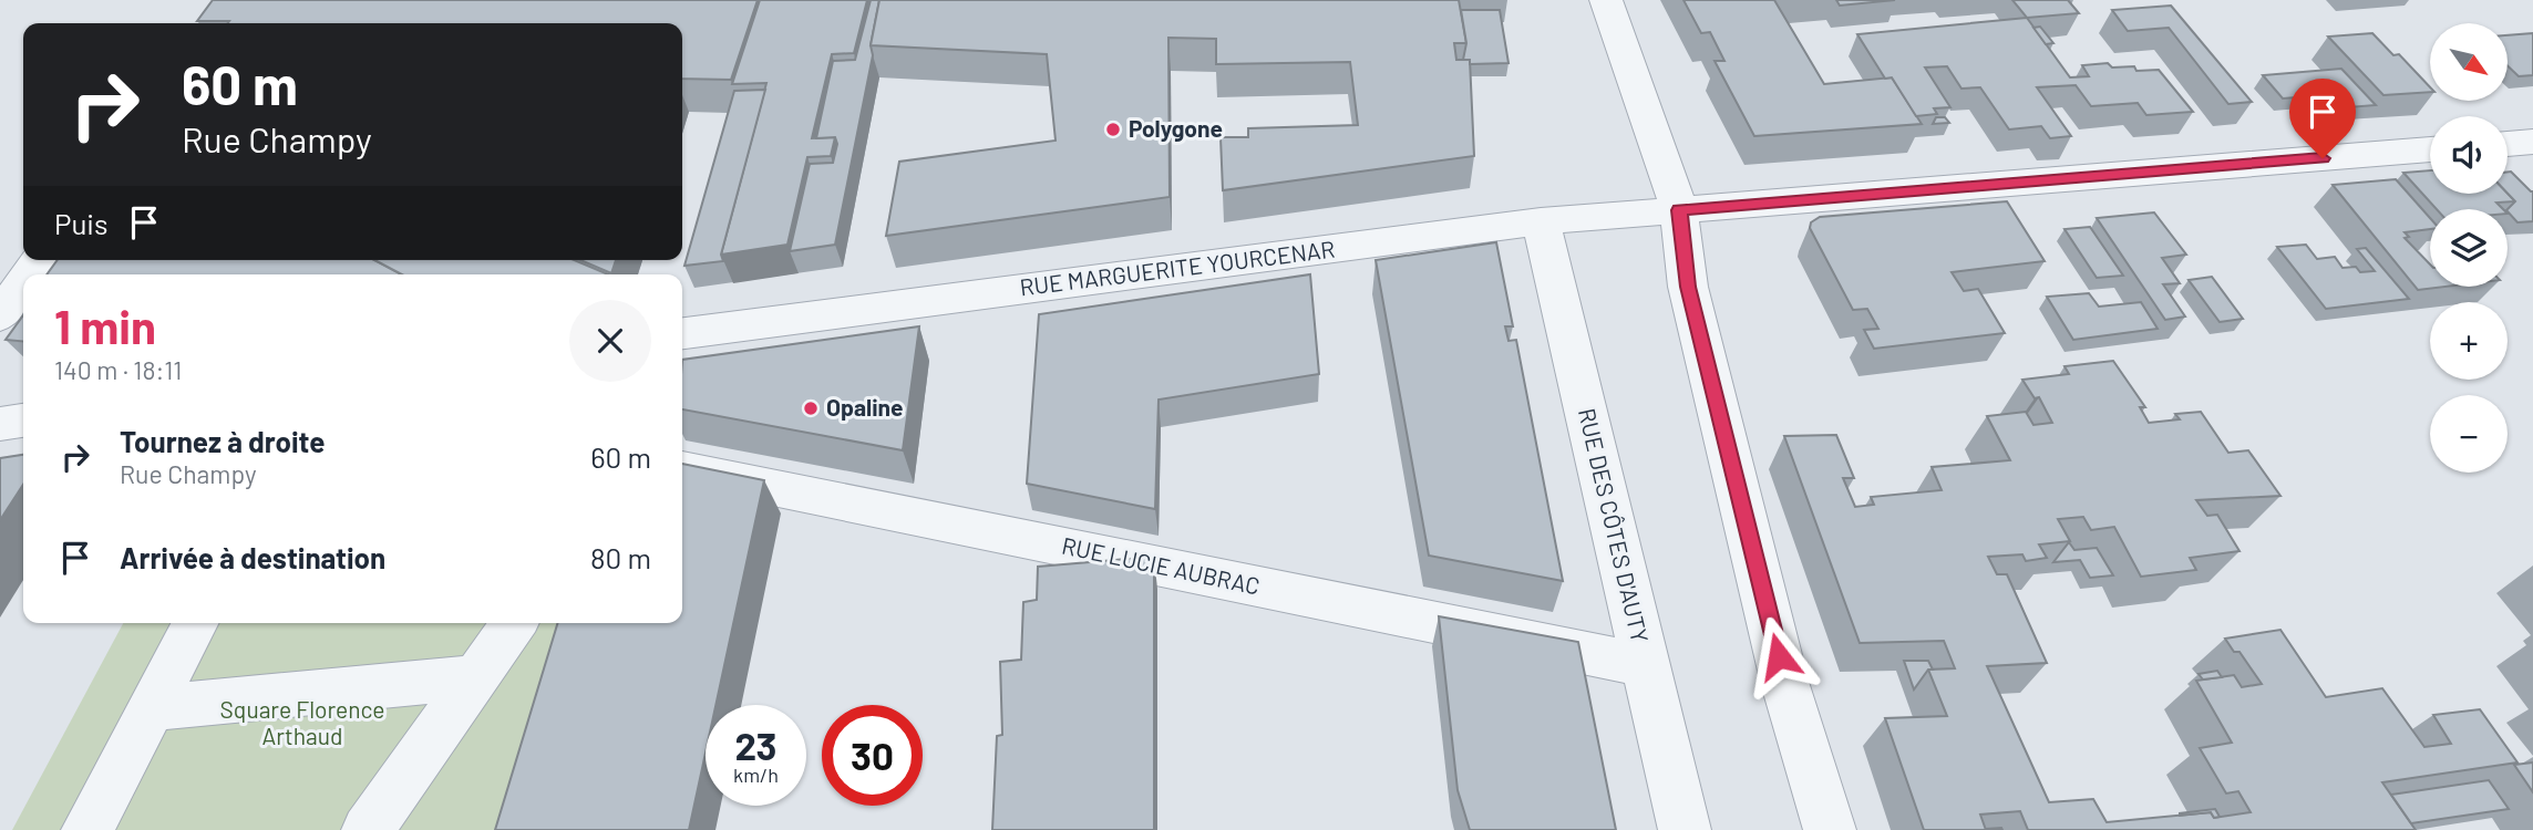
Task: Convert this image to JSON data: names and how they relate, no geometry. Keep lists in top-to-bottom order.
{
  "streets": {
    "street": ["RUE MARGUERITE YOURCENAR", "RUE DES CÔTES D'AUTY", "RUE LUCIE AUBRAC"]
  },
  "crossings": [
    ["RUE MARGUERITE YOURCENAR", "RUE DES CÔTES D'AUTY"],
    ["RUE DES CÔTES D'AUTY", "RUE LUCIE AUBRAC"]
  ],
  "parks": ["Square Florence Arthaud"],
  "places": ["Polygone", "Opaline"],
  "north": "bottom right",
  "page": {
    "map_buttons": ["+", "−"],
    "turn": ["60 m", "Rue Champy"],
    "then": "Puis",
    "heading": ["1 min", "140 m · 18:11"],
    "list": [
      {
        "name": "Tournez à droite",
        "note": "Rue Champy",
        "value": "60 m"
      },
      {
        "name": "Arrivée à destination",
        "value": "80 m"
      }
    ],
    "speed": "23 km/h",
    "limit": "30"
  }
}
